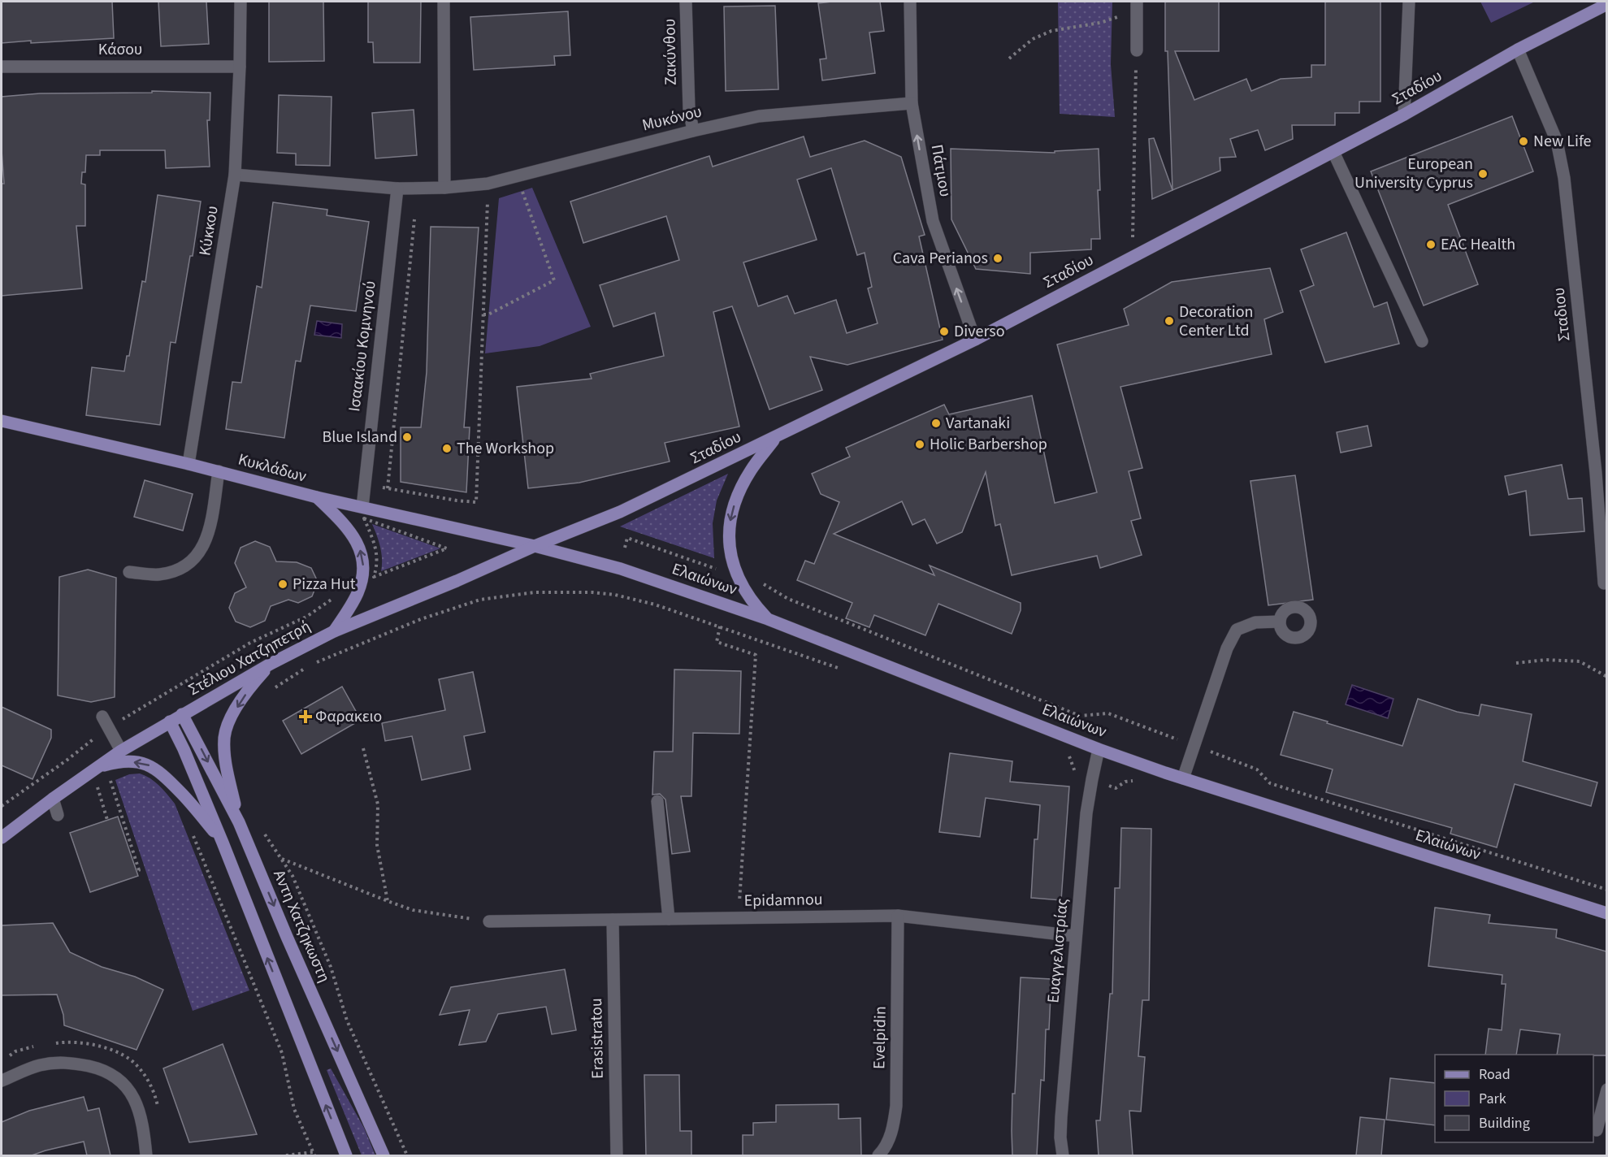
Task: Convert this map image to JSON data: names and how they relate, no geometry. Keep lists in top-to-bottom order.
{
  "streets": {
    "main road": [
      "Σταδίου",
      "Κυκλάδων",
      "Ελαιώνων",
      "Στέλιου Χατζηπετρή",
      "Αντη Χατζηκωστη"
    ],
    "street": [
      "Κάσου",
      "Ζακύνθου",
      "Μυκόνου",
      "Πάτμου",
      "Κύκκου",
      "Σταδιου",
      "Ισαακίου Κομνηνού",
      "Epidamnou",
      "Ευαγγελιστρίας",
      "Evelpidin",
      "Erasistratou"
    ]
  },
  "crossings": [
    ["Κάσου", "Κύκκου"],
    ["Ζακύνθου", "Μυκόνου"],
    ["Σταδίου", "Πάτμου"],
    ["Σταδίου", "Σταδιου"],
    ["Σταδίου", "Κυκλάδων"],
    ["Σταδίου", "Ελαιώνων"],
    ["Σταδίου", "Στέλιου Χατζηπετρή"],
    ["Μυκόνου", "Πάτμου"],
    ["Κύκκου", "Κυκλάδων"],
    ["Ισαακίου Κομνηνού", "Κυκλάδων"],
    ["Κυκλάδων", "Ελαιώνων"],
    ["Κυκλάδων", "Στέλιου Χατζηπετρή"],
    ["Ελαιώνων", "Στέλιου Χατζηπετρή"],
    ["Ελαιώνων", "Ευαγγελιστρίας"],
    ["Στέλιου Χατζηπετρή", "Αντη Χατζηκωστη"],
    ["Epidamnou", "Ευαγγελιστρίας"],
    ["Epidamnou", "Evelpidin"],
    ["Epidamnou", "Erasistratou"]
  ],
  "one_way": ["Πάτμου"],
  "places": {
    "other": [
      "New Life",
      "European University Cyprus",
      "EAC Health",
      "Cava Perianos",
      "Decoration Center Ltd",
      "Diverso",
      "Vartanaki",
      "Blue Island",
      "Holic Barbershop",
      "The Workshop",
      "Pizza Hut"
    ],
    "health": ["Φαρακειο"]
  },
  "legend": ["Road", "Park", "Building"]
}
